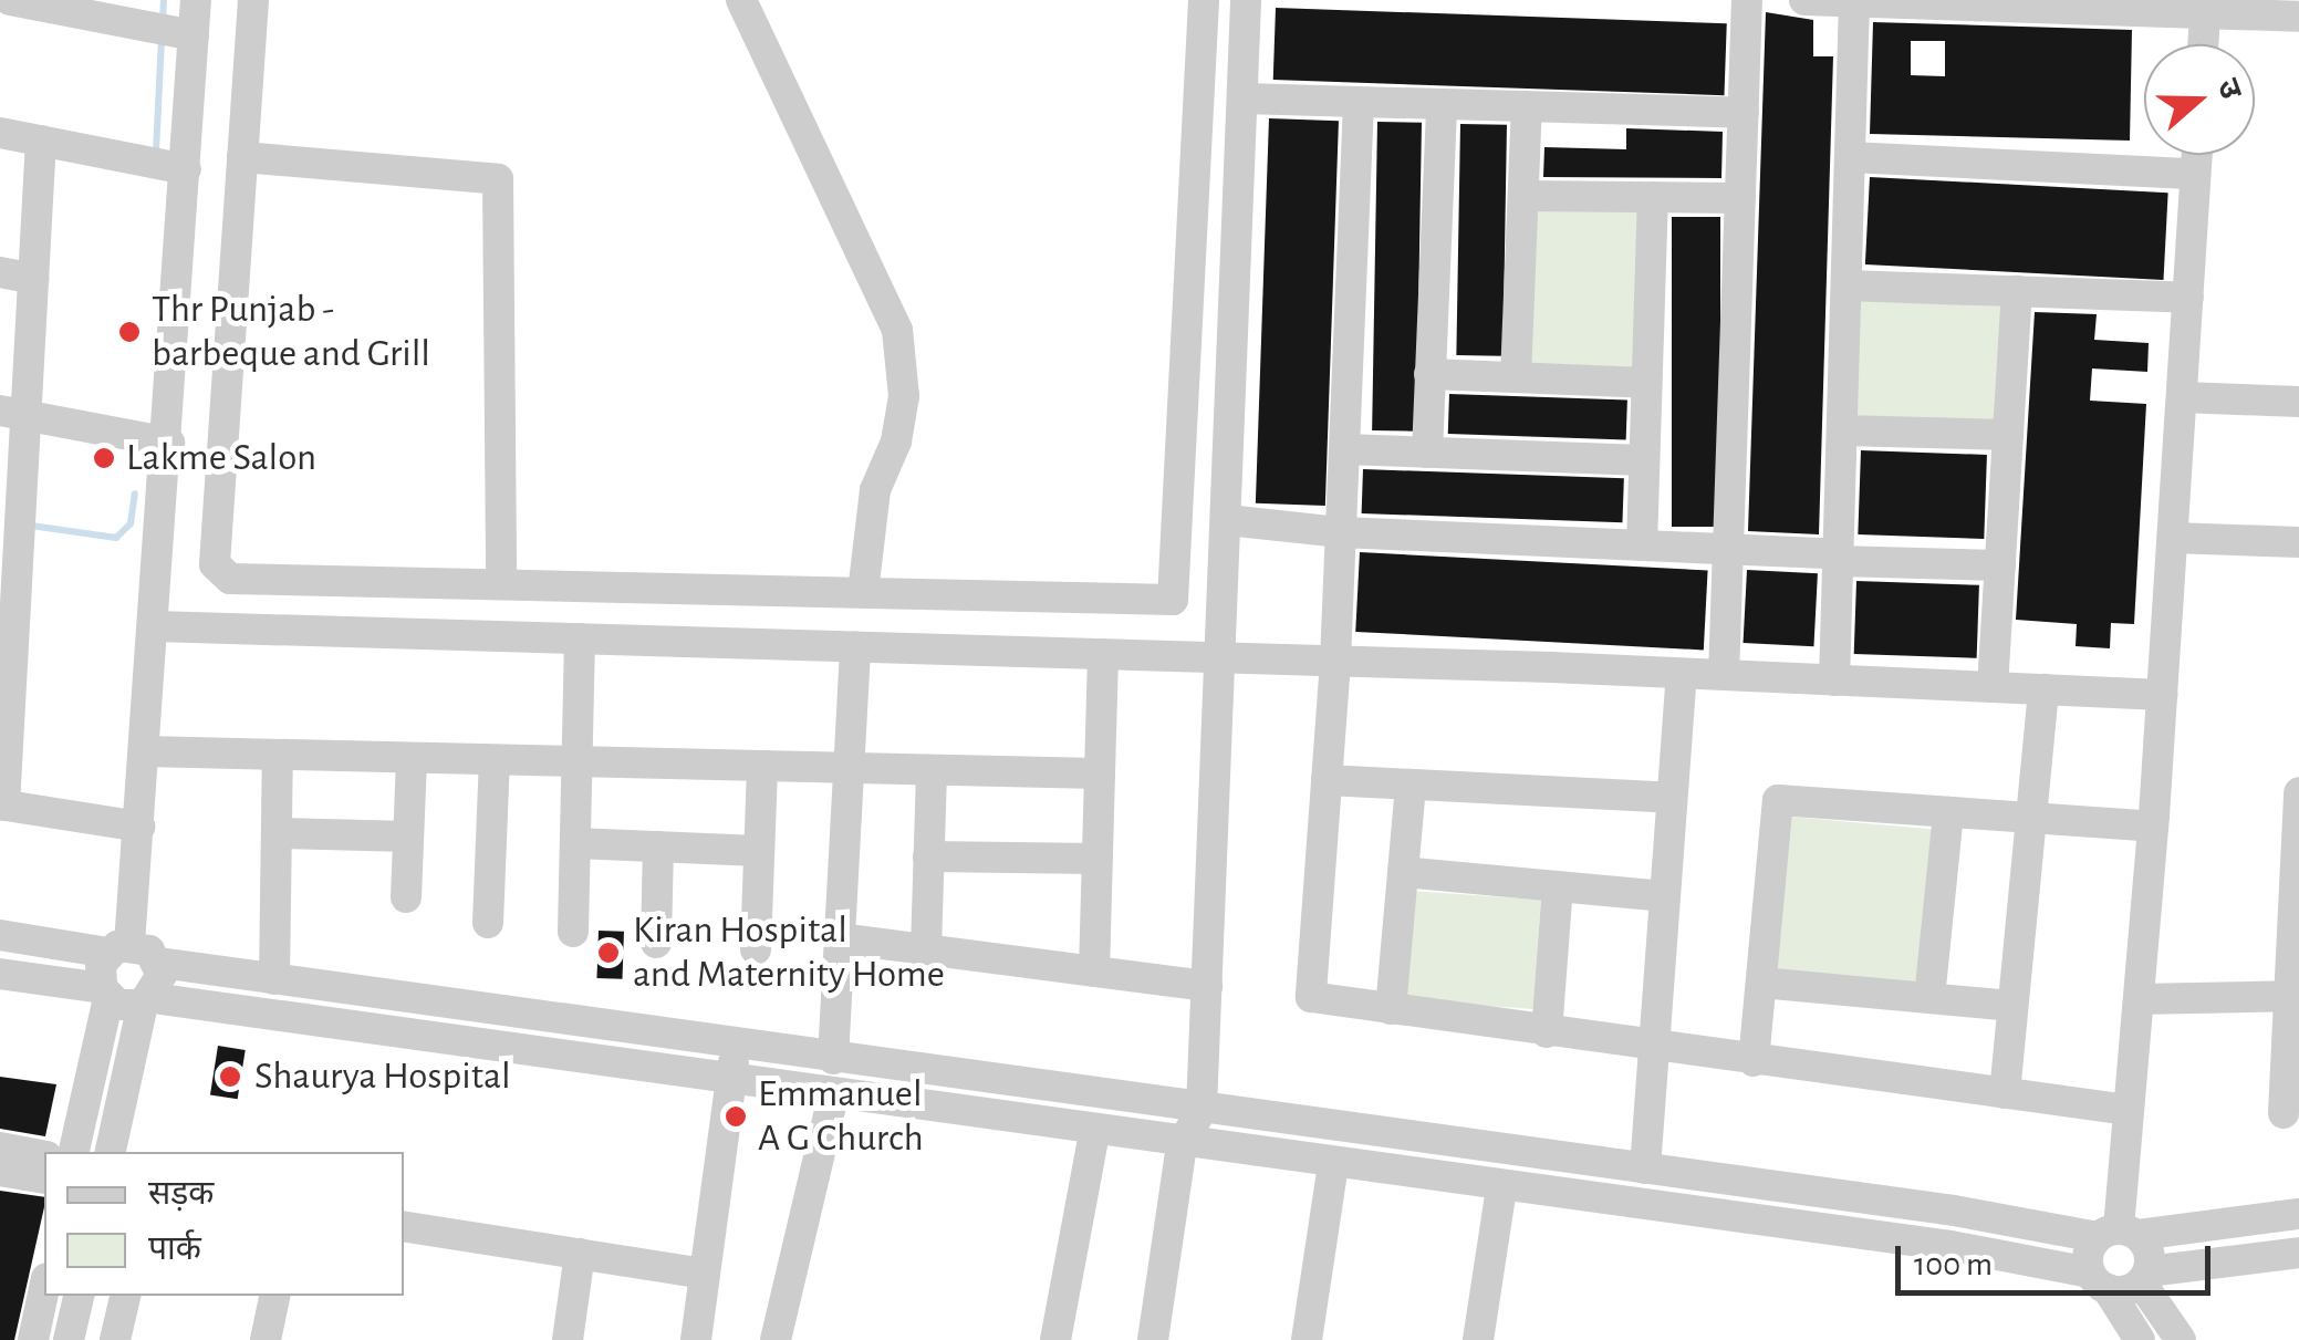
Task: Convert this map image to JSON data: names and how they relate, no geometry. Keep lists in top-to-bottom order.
{
  "places": [
    "Thr Punjab - barbeque and Grill",
    "Lakme Salon",
    "Kiran Hospital and Maternity Home",
    "Shaurya Hospital",
    "Emmanuel A G Church"
  ],
  "legend": ["सड़क", "पार्क"],
  "scale_bar": "100 m",
  "north": "right"
}
